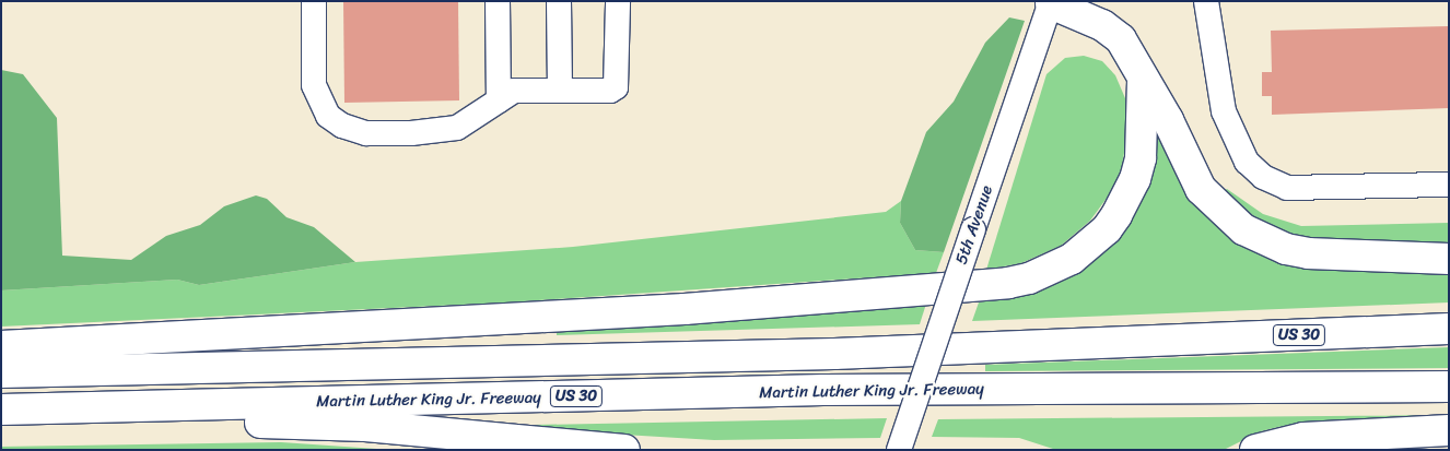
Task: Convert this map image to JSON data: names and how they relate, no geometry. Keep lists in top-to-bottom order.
{
  "streets": {
    "highway": ["US 30", "Martin Luther King Jr. Freeway"],
    "street": ["5th Avenue"]
  }
}
